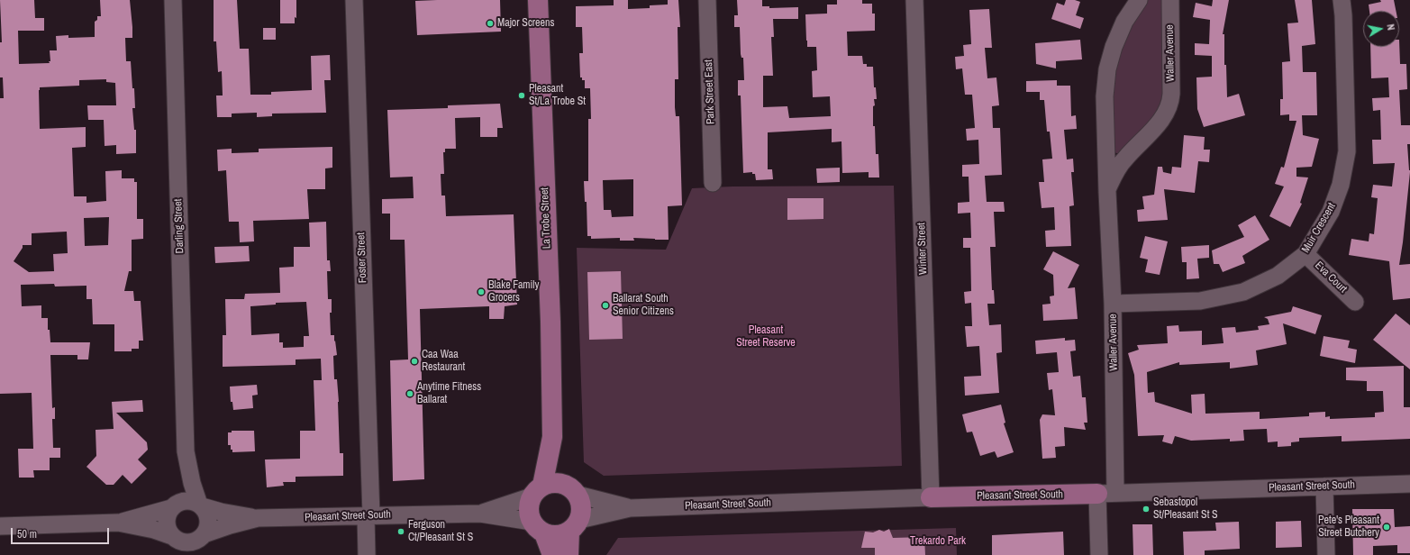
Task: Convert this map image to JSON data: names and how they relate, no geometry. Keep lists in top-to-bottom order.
{
  "streets": {
    "main road": ["La Trobe Street", "Pleasant Street South"],
    "street": [
      "Waller Avenue",
      "Park Street East",
      "Darling Street",
      "Muir Crescent",
      "Winter Street",
      "Foster Street",
      "Eva Court"
    ]
  },
  "crossings": [
    ["Waller Avenue", "Muir Crescent"],
    ["Waller Avenue", "Pleasant Street South"],
    ["La Trobe Street", "Pleasant Street South"],
    ["Darling Street", "Pleasant Street South"],
    ["Muir Crescent", "Eva Court"],
    ["Winter Street", "Pleasant Street South"],
    ["Foster Street", "Pleasant Street South"]
  ],
  "parks": ["Pleasant Street Reserve", "Trekardo Park"],
  "places": [
    "Major Screens",
    "Pleasant St/La Trobe St",
    "Blake Family Grocers",
    "Ballarat South Senior Citizens",
    "Caa Waa Restaurant",
    "Anytime Fitness Ballarat",
    "Sebastopol St/Pleasant St S",
    "Pete's Pleasant Street Butchery",
    "Ferguson Ct/Pleasant St S"
  ],
  "scale_bar": "50 m",
  "north": "right"
}
